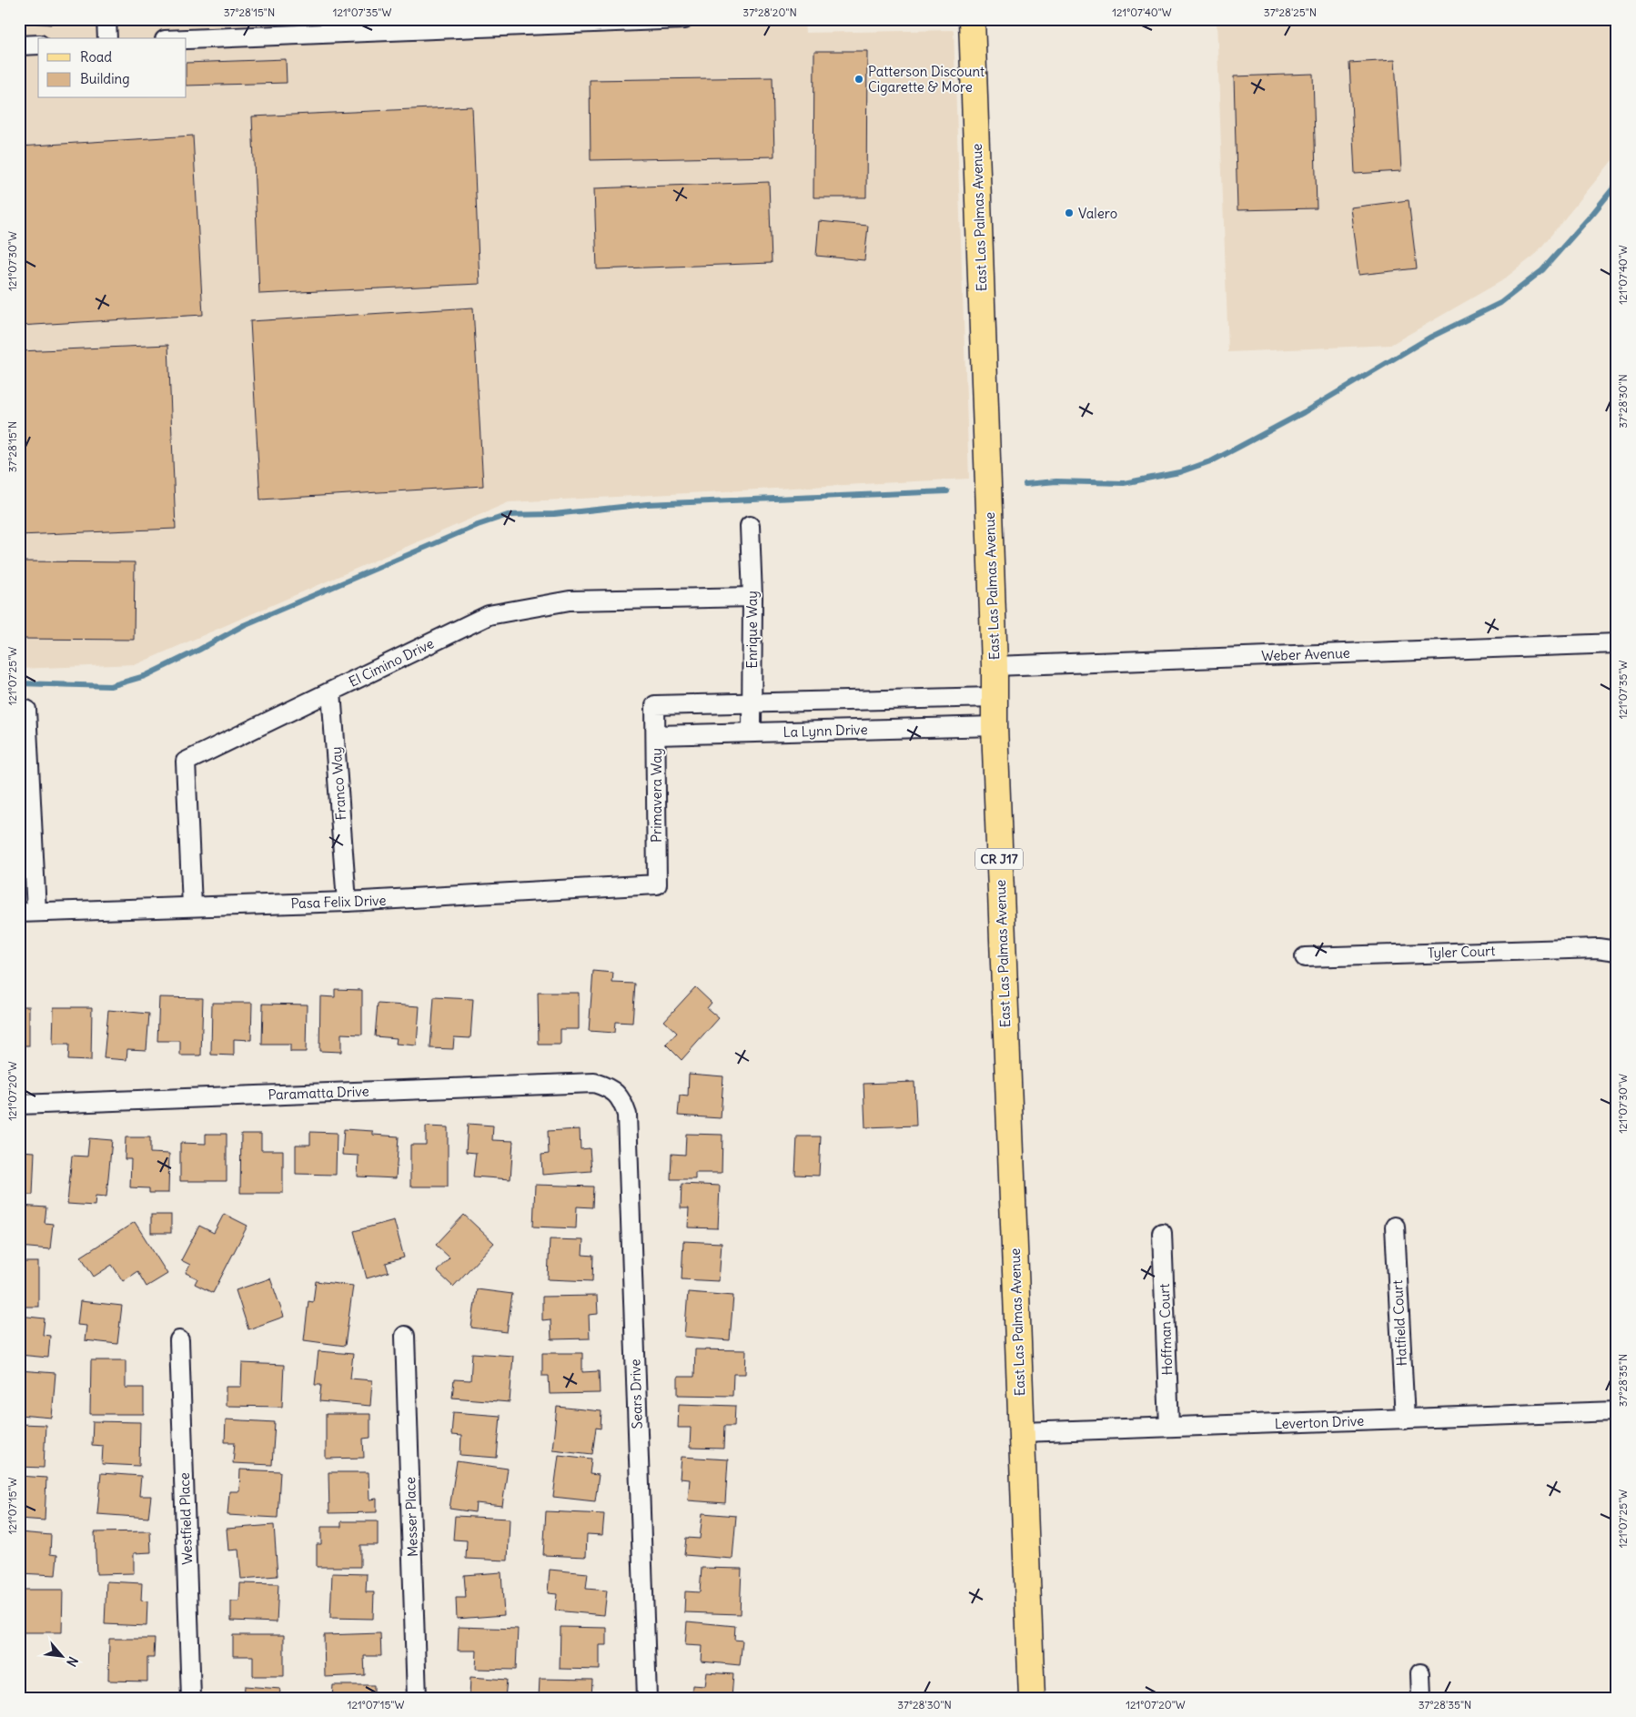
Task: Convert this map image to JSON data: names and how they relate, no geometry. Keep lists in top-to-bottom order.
{
  "streets": {
    "main road": ["East Las Palmas Avenue", "CR J17"],
    "street": [
      "Enrique Way",
      "Weber Avenue",
      "El Cimino Drive",
      "La Lynn Drive",
      "Franco Way",
      "Primavera Way",
      "Pasa Felix Drive",
      "Tyler Court",
      "Paramatta Drive",
      "Hatfield Court",
      "Hoffman Court",
      "Sears Drive",
      "Leverton Drive",
      "Messer Place",
      "Westfield Place"
    ]
  },
  "crossings": [
    ["East Las Palmas Avenue", "Weber Avenue"],
    ["East Las Palmas Avenue", "La Lynn Drive"],
    ["East Las Palmas Avenue", "Leverton Drive"],
    ["Enrique Way", "El Cimino Drive"],
    ["Enrique Way", "La Lynn Drive"],
    ["Enrique Way", "Primavera Way"],
    ["El Cimino Drive", "Franco Way"],
    ["El Cimino Drive", "Pasa Felix Drive"],
    ["La Lynn Drive", "Primavera Way"],
    ["Franco Way", "Pasa Felix Drive"],
    ["Primavera Way", "Pasa Felix Drive"],
    ["Paramatta Drive", "Sears Drive"],
    ["Hatfield Court", "Leverton Drive"],
    ["Hoffman Court", "Leverton Drive"]
  ],
  "places": ["Patterson Discount Cigarette & More", "Valero"],
  "legend": ["Road", "Building"],
  "north": "bottom right",
  "coordinates": [
    "37°28'15\"N",
    "121°07'35\"W",
    "37°28'20\"N",
    "121°07'40\"W",
    "37°28'25\"N",
    "121°07'30\"W",
    "37°28'30\"N",
    "121°07'25\"W",
    "121°07'20\"W",
    "37°28'35\"N",
    "121°07'15\"W"
  ]
}
